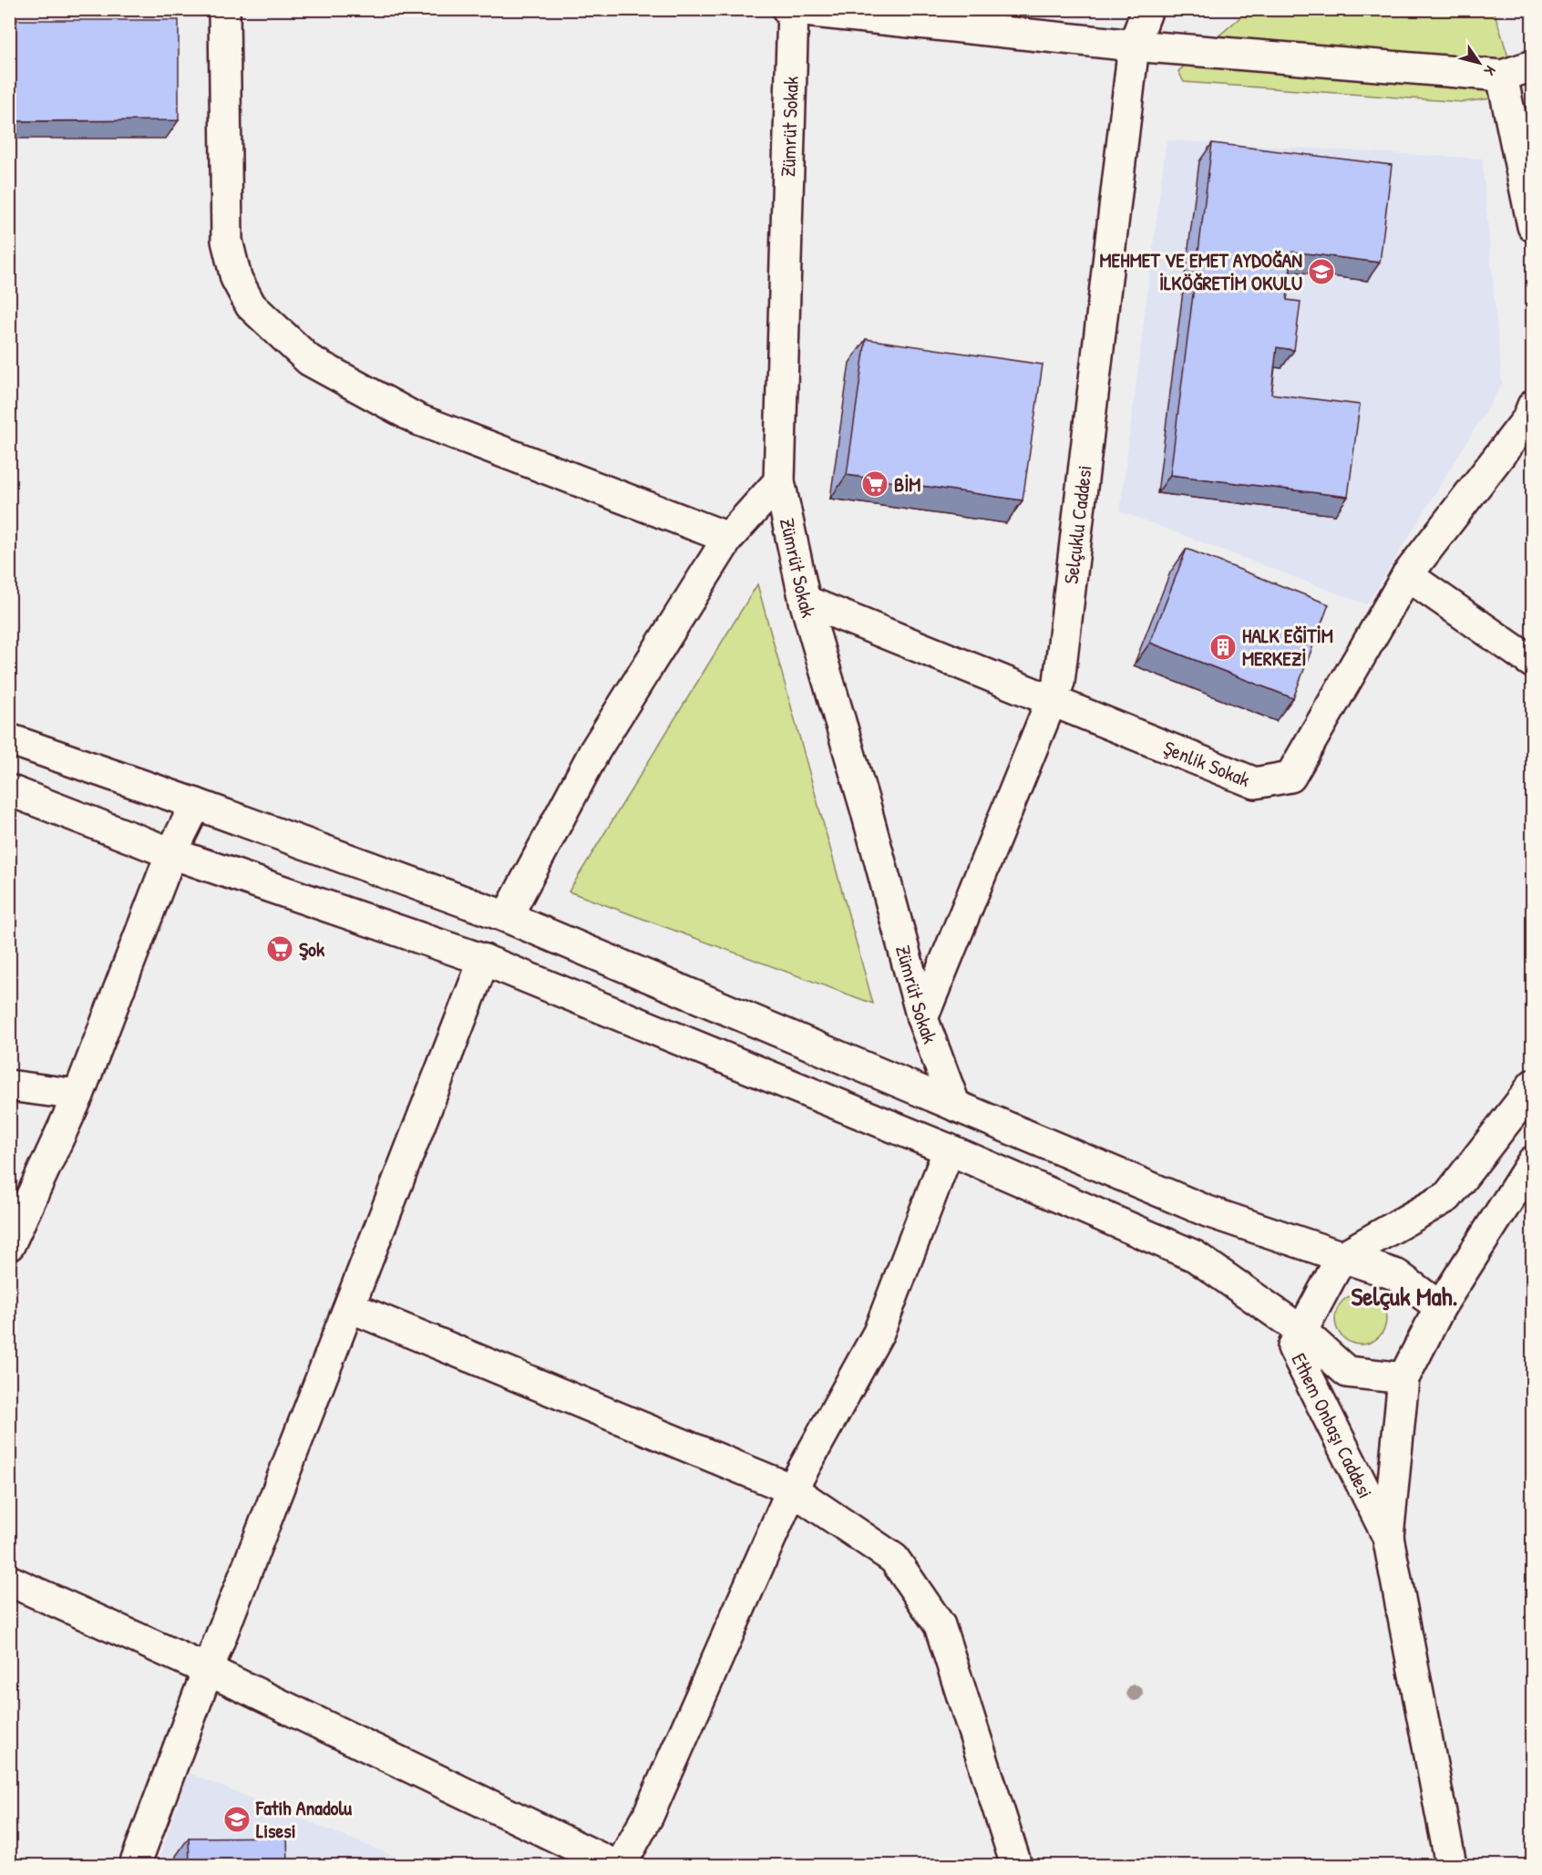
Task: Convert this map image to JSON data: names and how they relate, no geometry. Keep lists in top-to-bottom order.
{
  "streets": {
    "street": [
      "Zümrüt Sokak",
      "Selçuklu Caddesi",
      "Şenlik Sokak",
      "Ethem Onbaşı Caddesi"
    ]
  },
  "crossings": [
    ["Zümrüt Sokak", "Selçuklu Caddesi"],
    ["Zümrüt Sokak", "Şenlik Sokak"],
    ["Selçuklu Caddesi", "Şenlik Sokak"]
  ],
  "districts": ["Selçuk Mah."],
  "places": {
    "school or university": ["MEHMET VE EMET AYDOĞAN İLKÖĞRETİM OKULU", "Fatih Anadolu Lisesi"],
    "supermarket": ["BİM", "Şok"],
    "building": ["HALK EĞİTİM MERKEZİ"]
  },
  "north": "bottom right"
}
